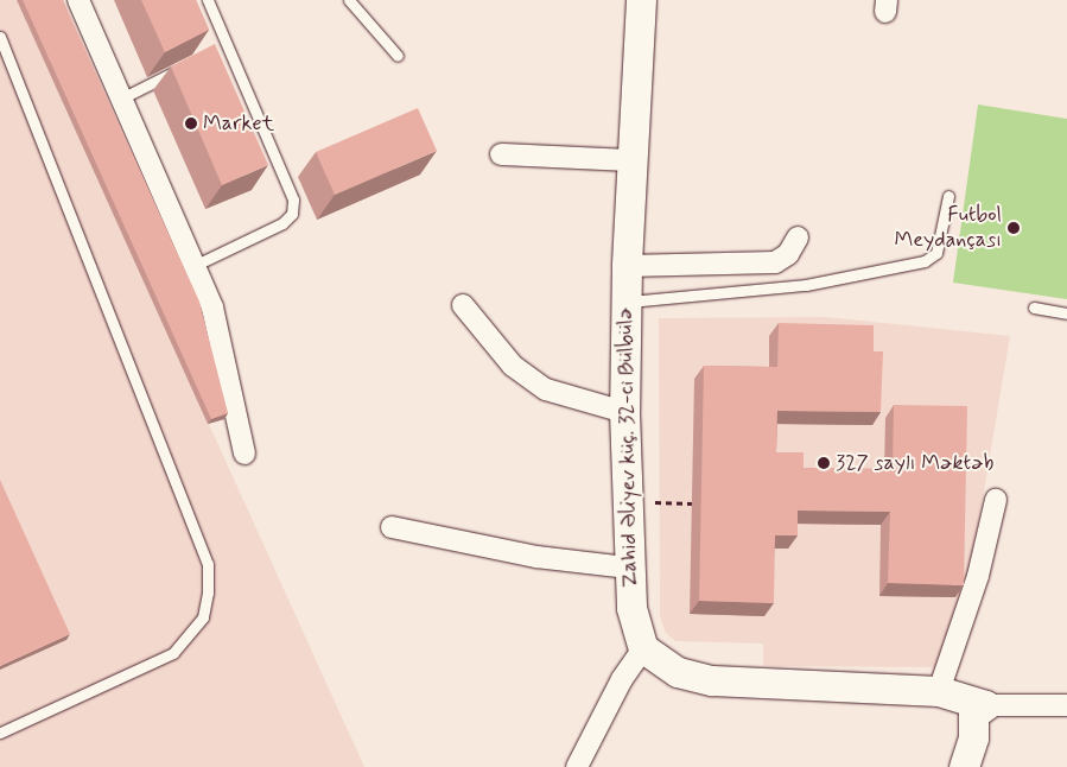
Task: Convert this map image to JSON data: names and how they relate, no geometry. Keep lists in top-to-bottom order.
{
  "streets": {
    "street": ["Zahid Əliyev küç. 32-ci Bülbülə"]
  },
  "places": ["Market", "Futbol Meydançası", "327 saylı Məktəb"]
}
